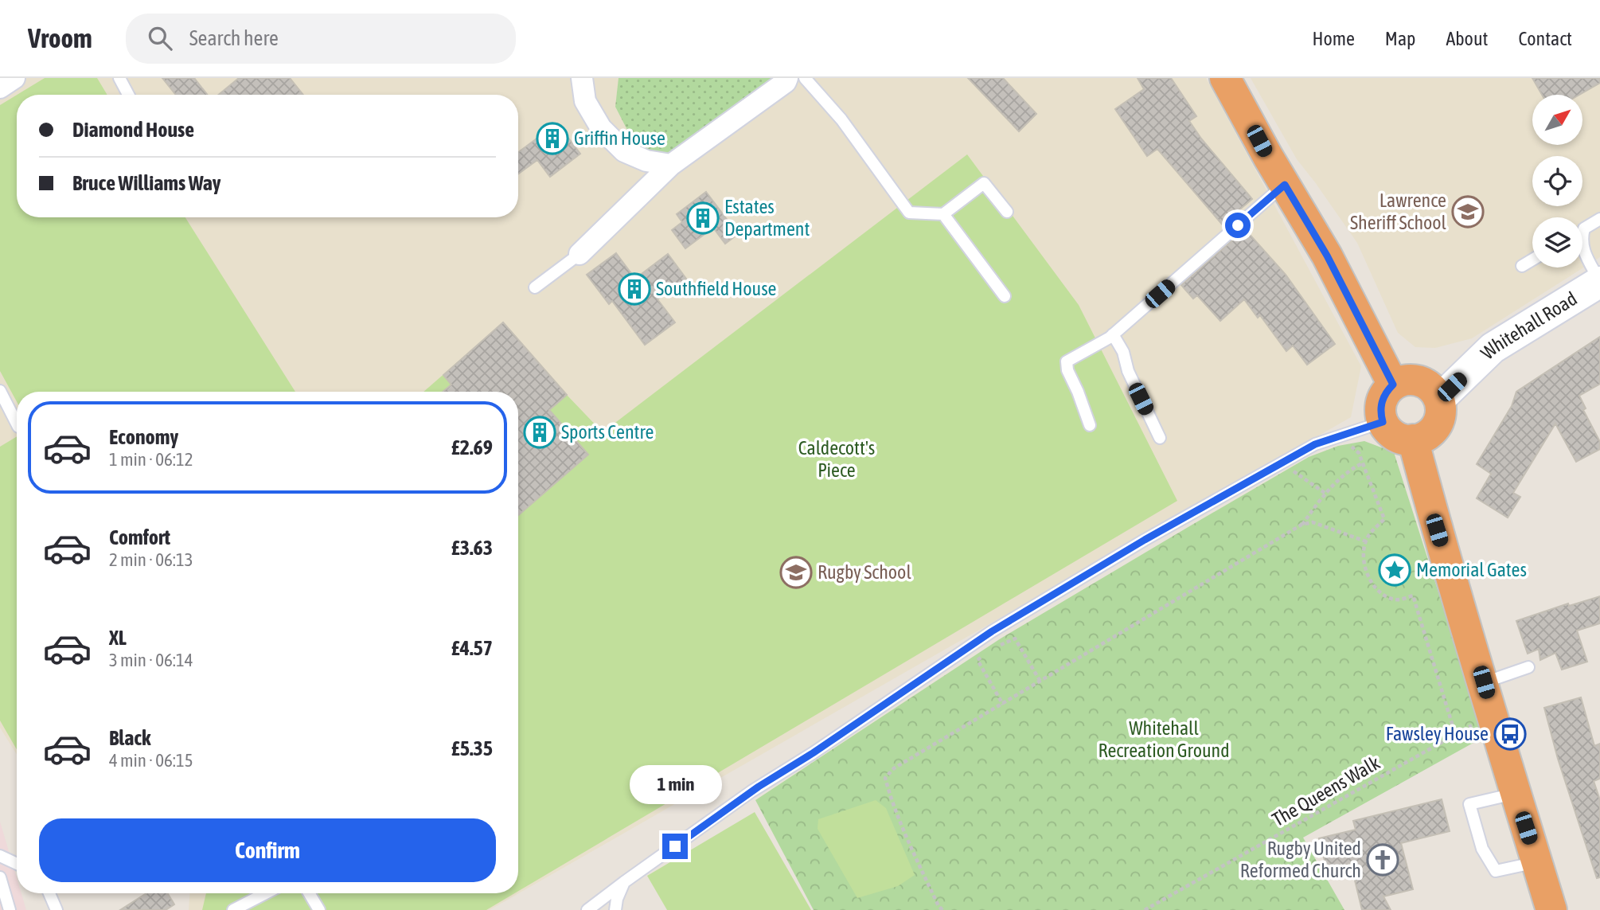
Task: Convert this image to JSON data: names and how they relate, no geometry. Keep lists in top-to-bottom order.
{
  "streets": {
    "main road": ["Whitehall Road"],
    "path": ["The Queens Walk"]
  },
  "parks": ["Caldecott's Piece", "Whitehall Recreation Ground"],
  "places": {
    "building": [
      "Griffin House",
      "Estates Department",
      "Southfield House",
      "Sports Centre"
    ],
    "school or university": ["Lawrence Sheriff School", "Rugby School"],
    "place": ["Memorial Gates"],
    "bus stop": ["Fawsley House"],
    "church": ["Rugby United Reformed Church"]
  },
  "north": "top right",
  "page": {
    "header": "Vroom",
    "search": "Search here",
    "nav": [
      "Home",
      "Map",
      "About",
      "Contact"
    ],
    "banner": ["Diamond House", "Bruce Williams Way"],
    "list": [
      {
        "name": "Economy",
        "note": "1 min · 06:12",
        "value": "£2.69"
      },
      {
        "name": "Comfort",
        "note": "2 min · 06:13",
        "value": "£3.63"
      },
      {
        "name": "XL",
        "note": "3 min · 06:14",
        "value": "£4.57"
      },
      {
        "name": "Black",
        "note": "4 min · 06:15",
        "value": "£5.35"
      }
    ],
    "bubble": "1 min",
    "buttons": "Confirm"
  }
}
